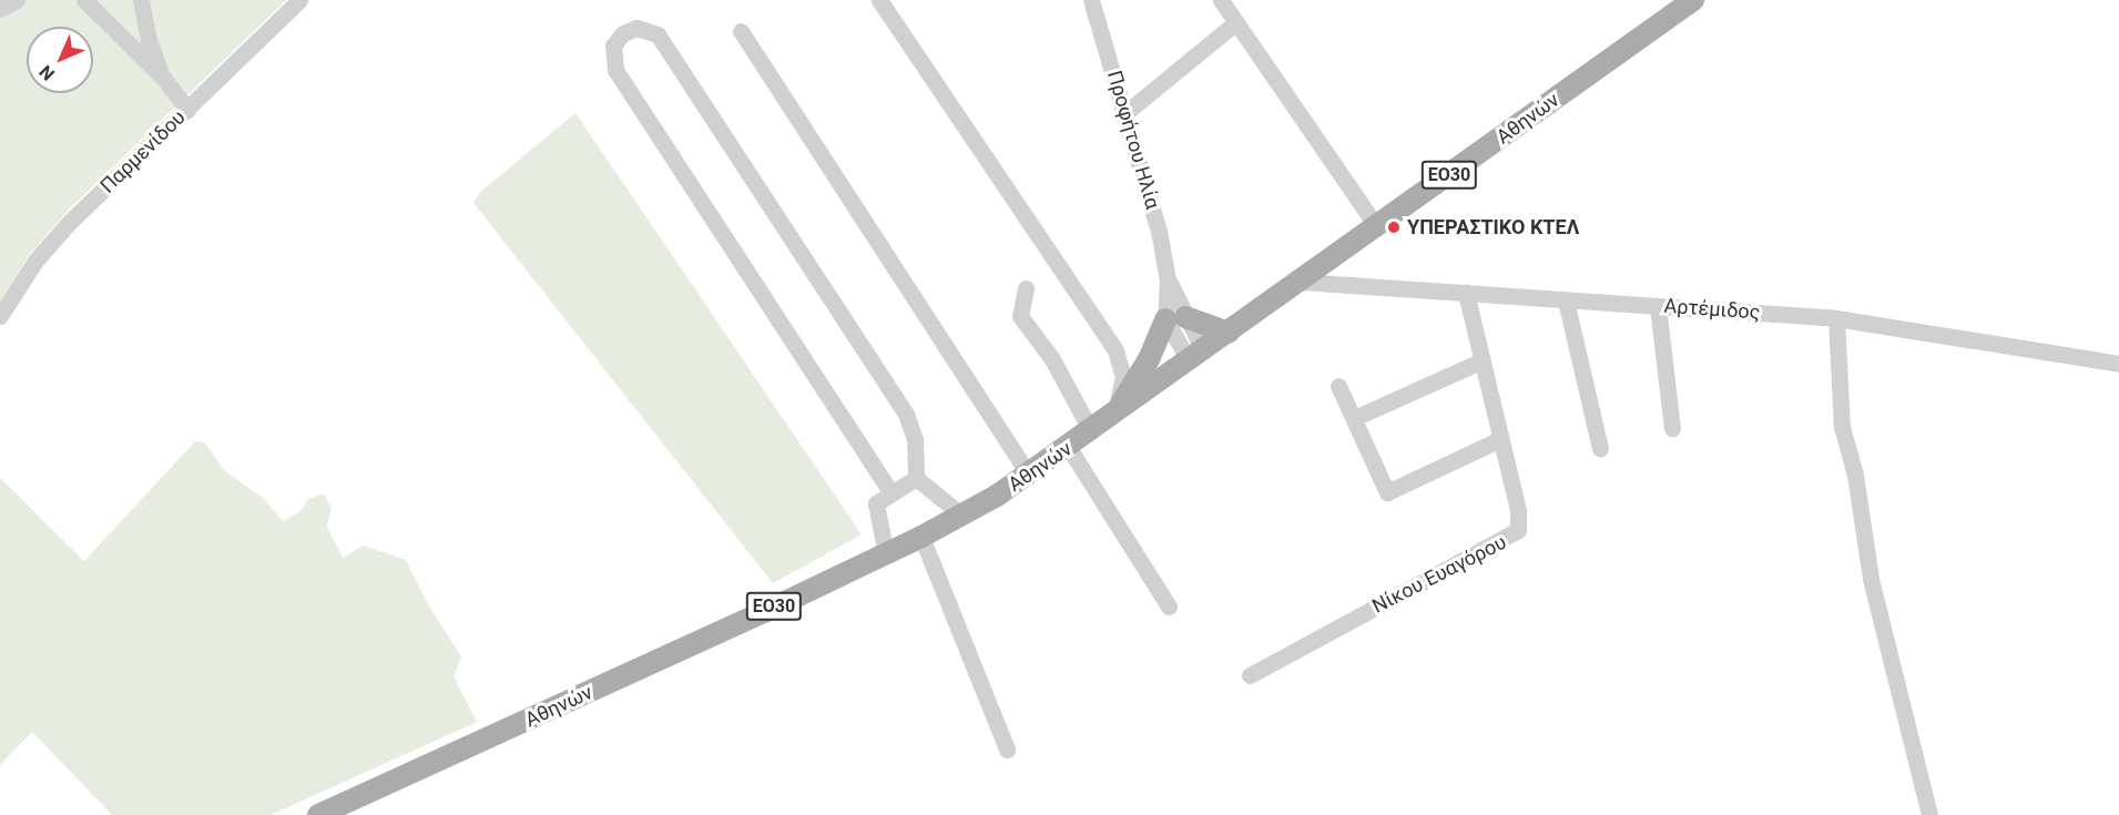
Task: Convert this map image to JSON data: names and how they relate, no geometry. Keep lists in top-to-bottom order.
{
  "streets": {
    "main road": ["Αθηνών", "ΕΟ30"],
    "street": [
      "Προφήτου Ηλία",
      "Παρμενίδου",
      "Αρτέμιδος",
      "Νίκου Ευαγόρου"
    ]
  },
  "crossings": [
    ["Αθηνών", "Αρτέμιδος"],
    ["Αρτέμιδος", "Νίκου Ευαγόρου"]
  ],
  "places": ["ΥΠΕΡΑΣΤΙΚΟ ΚΤΕΛ"],
  "north": "bottom left"
}
